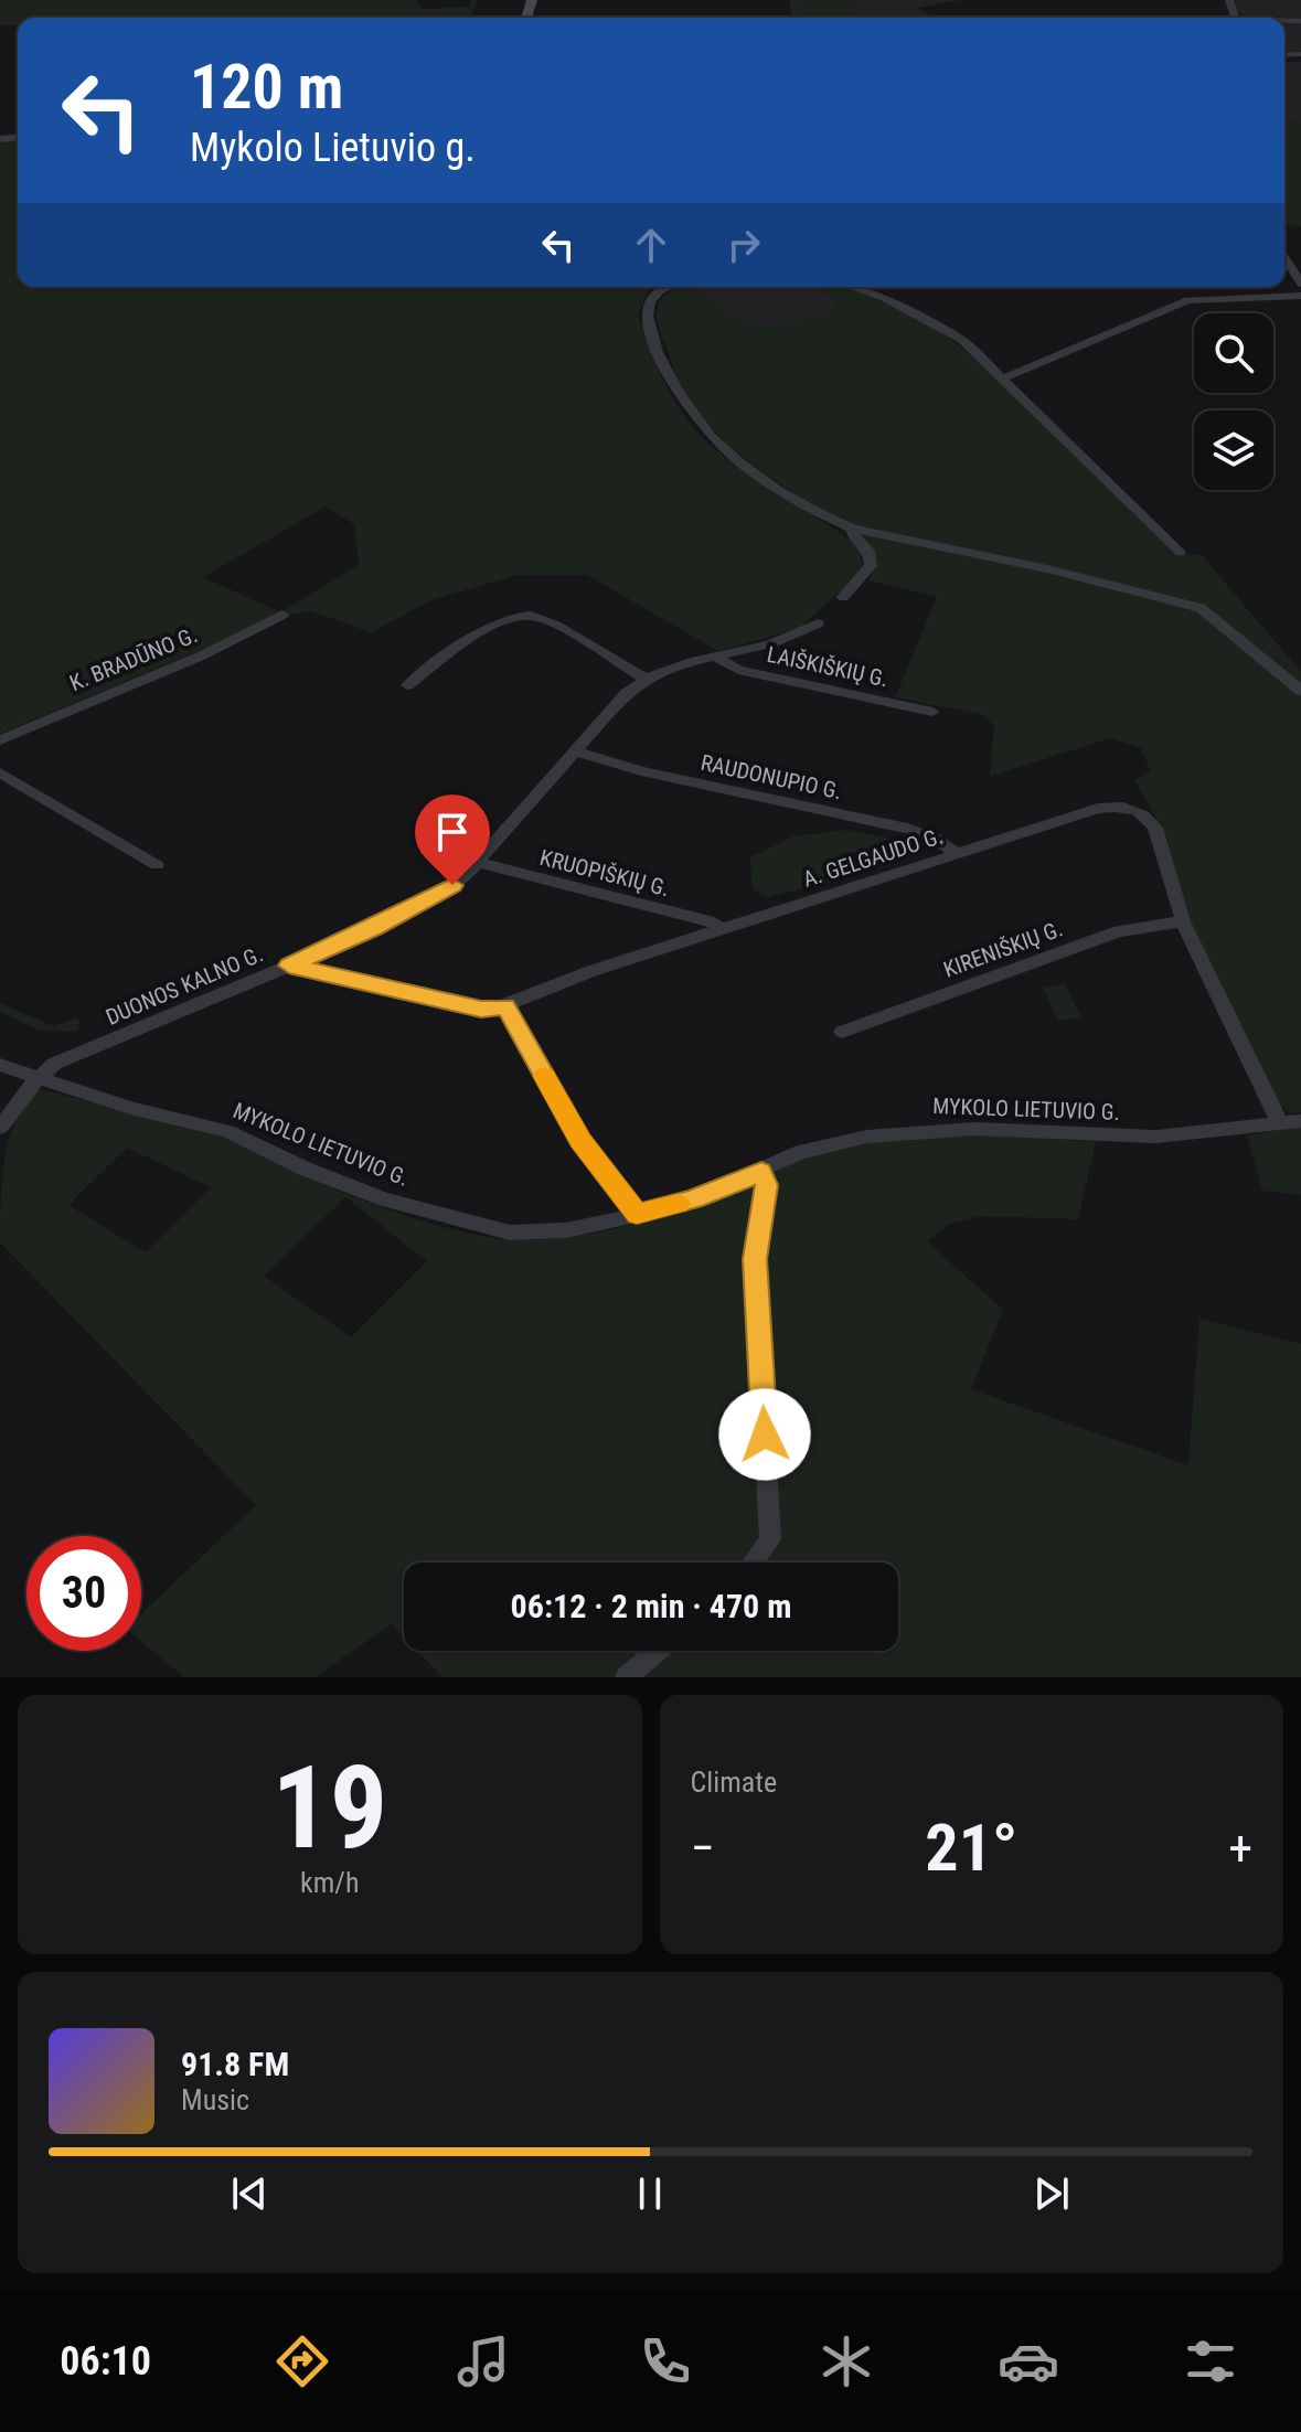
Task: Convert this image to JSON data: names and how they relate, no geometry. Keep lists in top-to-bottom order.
{
  "streets": {
    "street": [
      "K. BRADŪNO G.",
      "LAIŠKIŠKIŲ G.",
      "RAUDONUPIO G.",
      "A. GELGAUDO G.",
      "KRUOPIŠKIŲ G.",
      "KIRENIŠKIŲ G.",
      "DUONOS KALNO G.",
      "MYKOLO LIETUVIO G."
    ]
  },
  "crossings": [
    ["LAIŠKIŠKIŲ G.", "DUONOS KALNO G."],
    ["RAUDONUPIO G.", "A. GELGAUDO G."],
    ["RAUDONUPIO G.", "DUONOS KALNO G."],
    ["A. GELGAUDO G.", "KRUOPIŠKIŲ G."],
    ["A. GELGAUDO G.", "KIRENIŠKIŲ G."],
    ["A. GELGAUDO G.", "DUONOS KALNO G."],
    ["A. GELGAUDO G.", "MYKOLO LIETUVIO G."],
    ["KRUOPIŠKIŲ G.", "DUONOS KALNO G."],
    ["DUONOS KALNO G.", "MYKOLO LIETUVIO G."]
  ],
  "page": {
    "turn": ["120 m", "Mykolo Lietuvio g."],
    "limit": "30",
    "trip": "06:12 · 2 min · 470 m",
    "tile": [
      ["19", "km/h"],
      "Climate"
    ],
    "heat": ["−", "21°", "+"],
    "song": ["91.8 FM", "Music"],
    "tabs": "06:10"
  }
}
